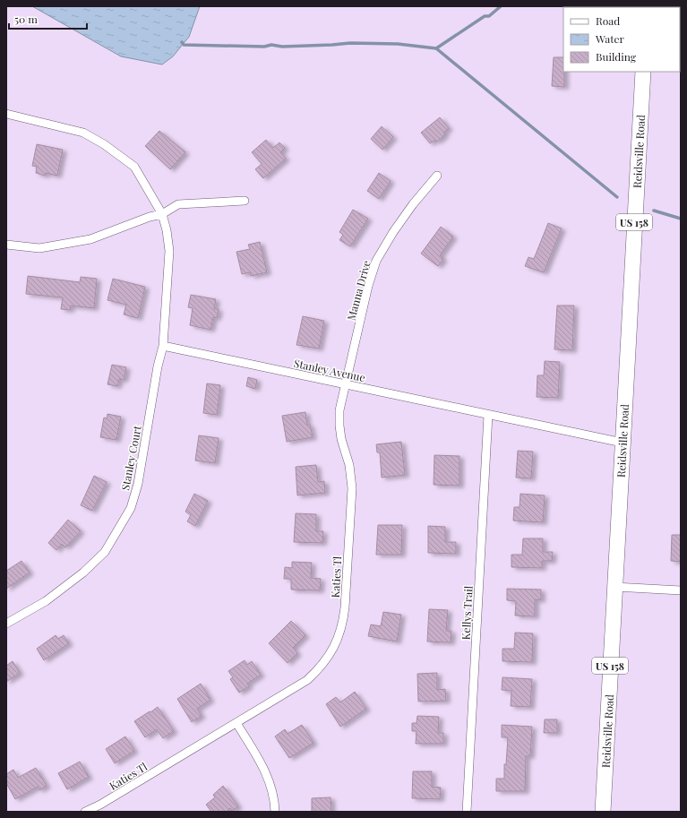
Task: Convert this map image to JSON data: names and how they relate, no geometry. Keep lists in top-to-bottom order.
{
  "streets": {
    "highway": ["Reidsville Road", "US 158"],
    "street": [
      "Manna Drive",
      "Stanley Avenue",
      "Stanley Court",
      "Katies Tl",
      "Kellys Trail"
    ]
  },
  "crossings": [
    ["Reidsville Road", "Stanley Avenue"],
    ["Manna Drive", "Stanley Avenue"],
    ["Manna Drive", "Katies Tl"],
    ["Stanley Avenue", "Stanley Court"],
    ["Stanley Avenue", "Katies Tl"],
    ["Stanley Avenue", "Kellys Trail"]
  ],
  "legend": ["Road", "Water", "Building"],
  "scale_bar": "50 m"
}
